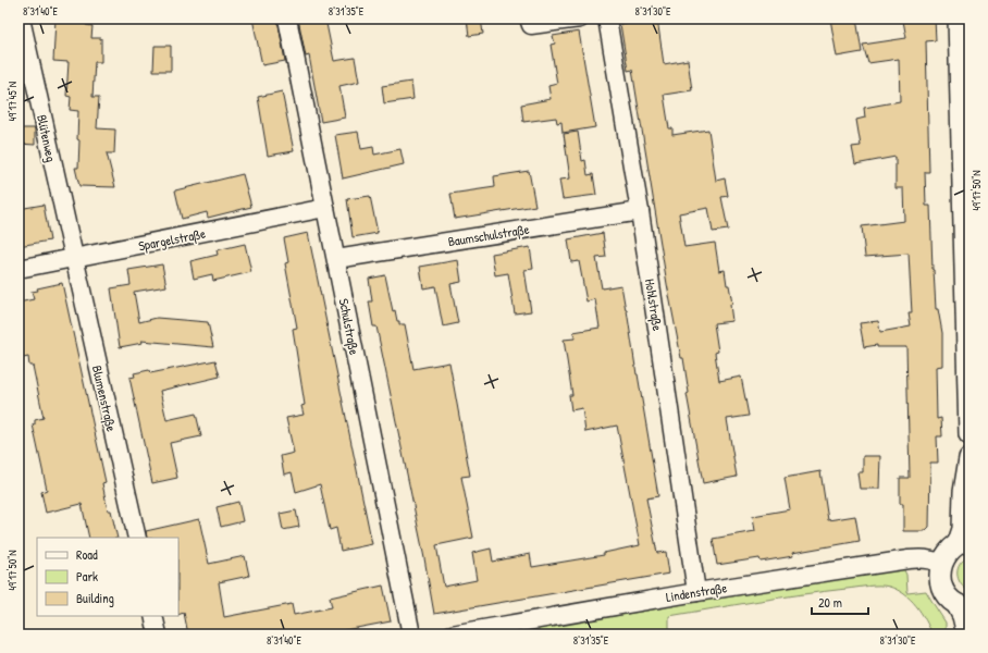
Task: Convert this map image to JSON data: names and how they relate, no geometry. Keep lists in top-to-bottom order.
{
  "streets": {
    "street": [
      "Blütenweg",
      "Baumschulstraße",
      "Spargelstraße",
      "Hohlstraße",
      "Schulstraße",
      "Blumenstraße",
      "Lindenstraße"
    ]
  },
  "crossings": [
    ["Blütenweg", "Spargelstraße"],
    ["Blütenweg", "Blumenstraße"],
    ["Baumschulstraße", "Hohlstraße"],
    ["Baumschulstraße", "Schulstraße"],
    ["Spargelstraße", "Schulstraße"],
    ["Spargelstraße", "Blumenstraße"],
    ["Hohlstraße", "Lindenstraße"]
  ],
  "legend": ["Road", "Park", "Building"],
  "scale_bar": "20 m",
  "coordinates": [
    "8°31'40\"E",
    "8°31'35\"E",
    "8°31'30\"E",
    "49°17'45\"N",
    "49°17'50\"N"
  ]
}
